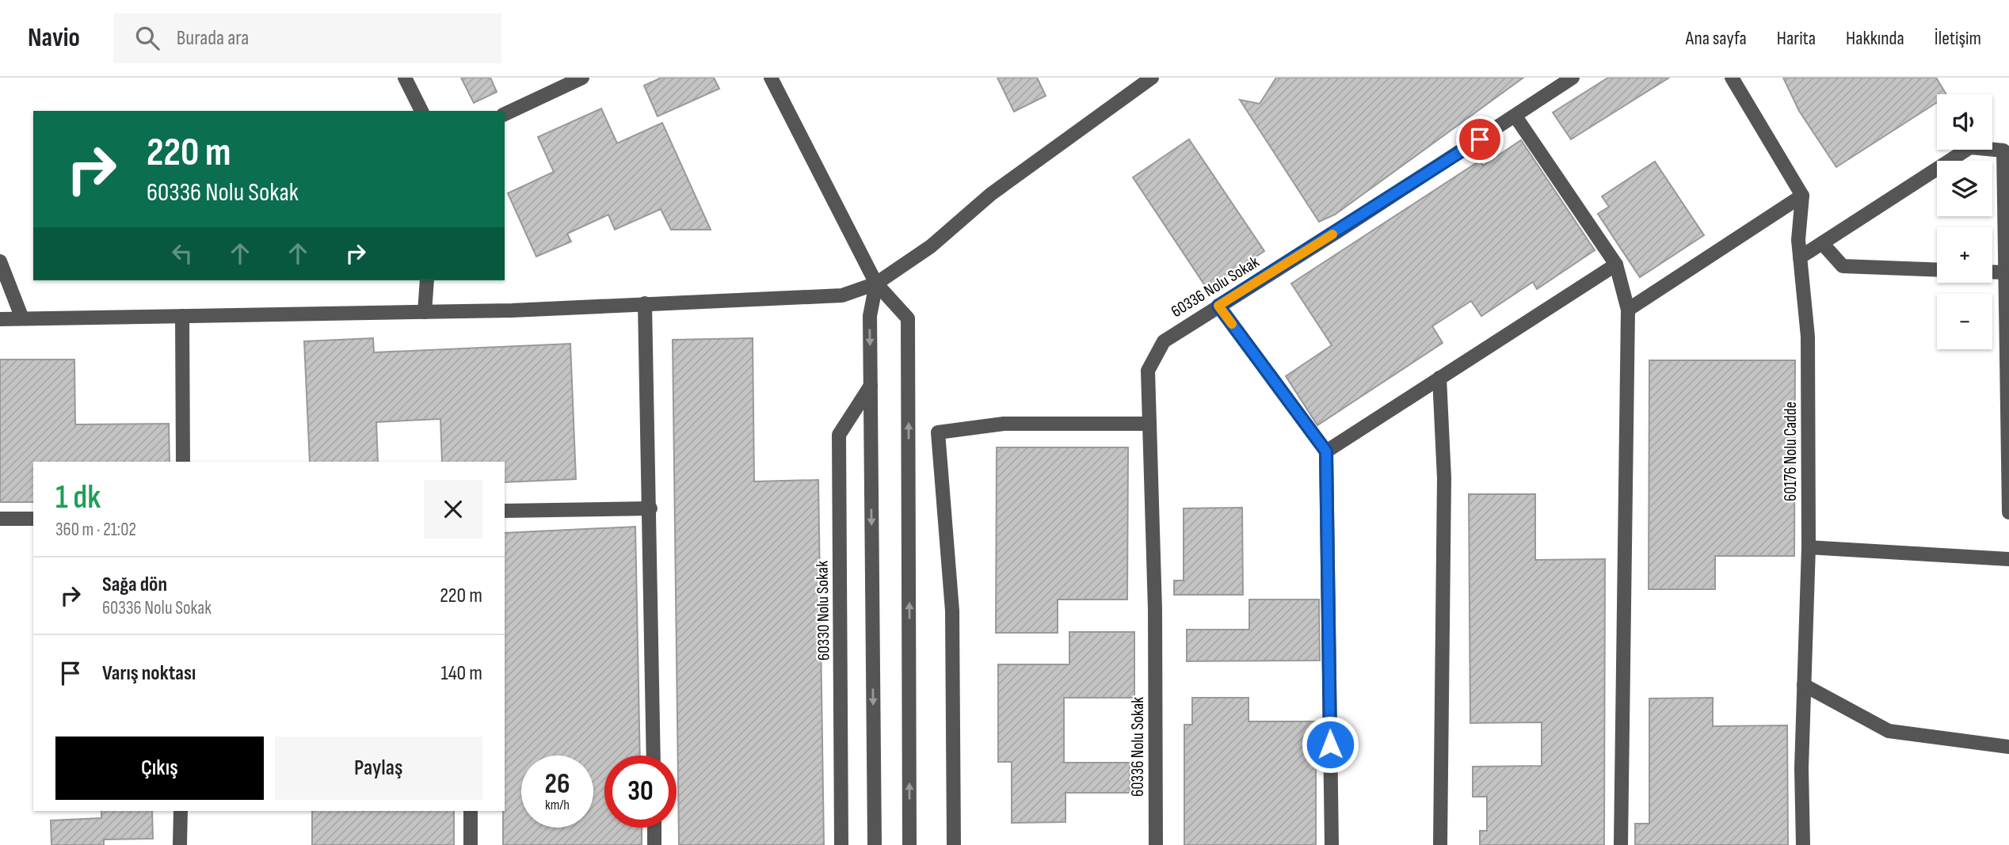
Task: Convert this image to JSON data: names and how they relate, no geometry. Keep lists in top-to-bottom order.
{
  "streets": {
    "street": ["60336 Nolu Sokak", "60176 Nolu Cadde", "60330 Nolu Sokak"]
  },
  "page": {
    "header": "Navio",
    "search": "Burada ara",
    "nav": [
      "Ana sayfa",
      "Harita",
      "Hakkında",
      "İletişim"
    ],
    "map_buttons": ["+", "−"],
    "turn": ["220 m", "60336 Nolu Sokak"],
    "heading": ["1 dk", "360 m · 21:02"],
    "list": [
      {
        "name": "Sağa dön",
        "note": "60336 Nolu Sokak",
        "value": "220 m"
      },
      {
        "name": "Varış noktası",
        "value": "140 m"
      }
    ],
    "buttons": ["Çıkış", "Paylaş"],
    "speed": "26 km/h",
    "limit": "30"
  }
}
